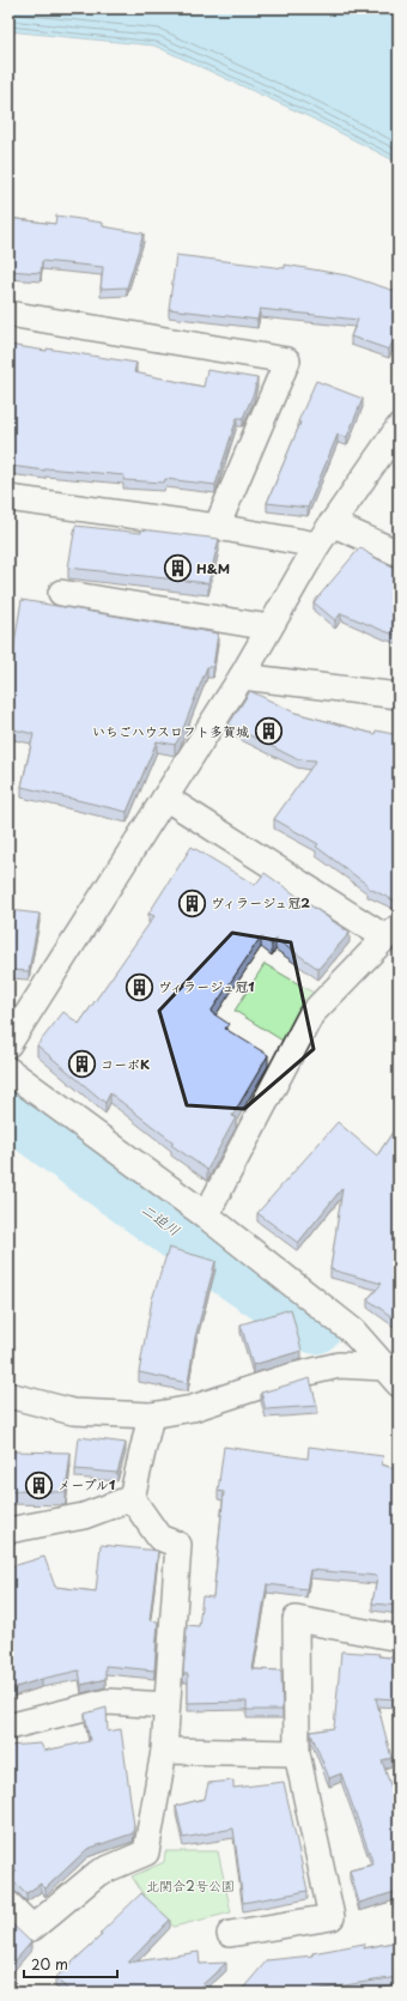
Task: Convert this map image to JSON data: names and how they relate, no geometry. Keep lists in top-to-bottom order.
{
  "water": ["二迫川"],
  "parks": ["北関合2号公園"],
  "places": {
    "building": [
      "H&M",
      "いちごハウスロフト多賀城",
      "ヴィラージュ冠2",
      "ヴィラージュ冠1",
      "コーポK",
      "メープル1"
    ]
  },
  "scale_bar": "20 m"
}
